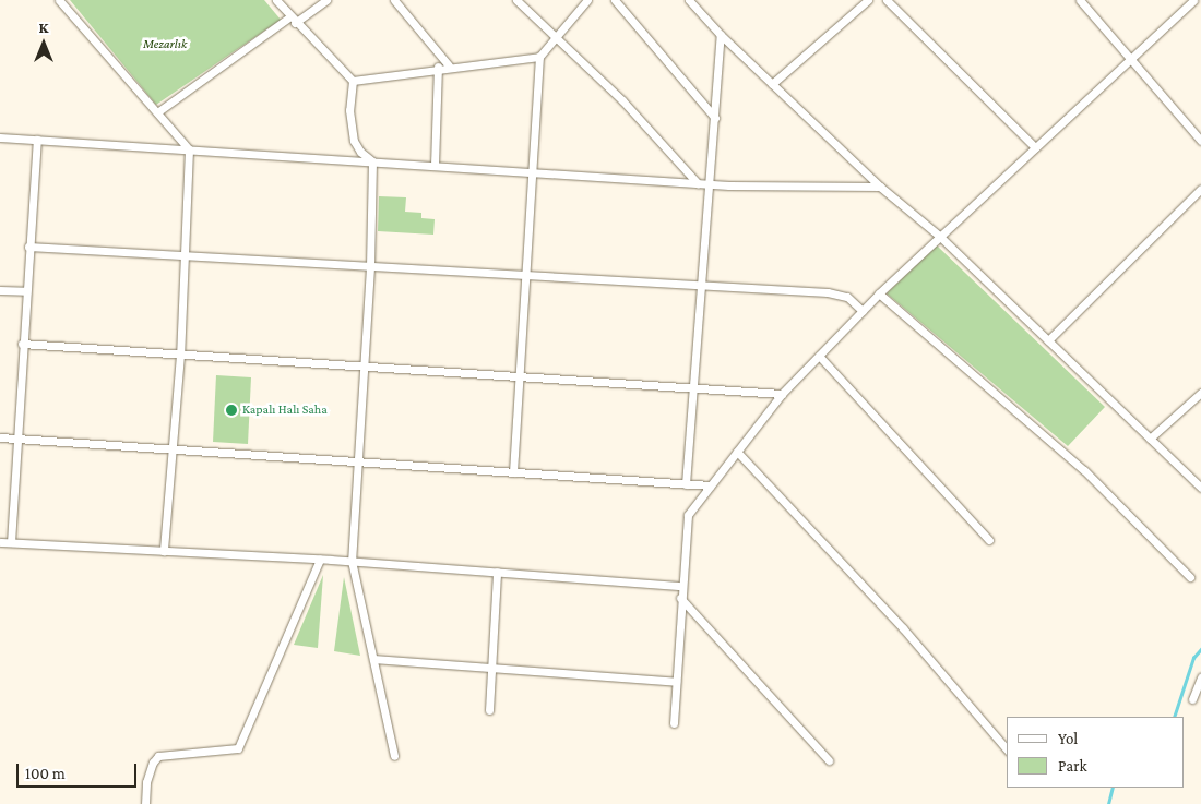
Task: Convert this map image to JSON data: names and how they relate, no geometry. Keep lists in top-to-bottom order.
{
  "parks": ["Mezarlık"],
  "places": ["Kapalı Halı Saha"],
  "legend": ["Yol", "Park"],
  "scale_bar": "100 m",
  "north": "top"
}
